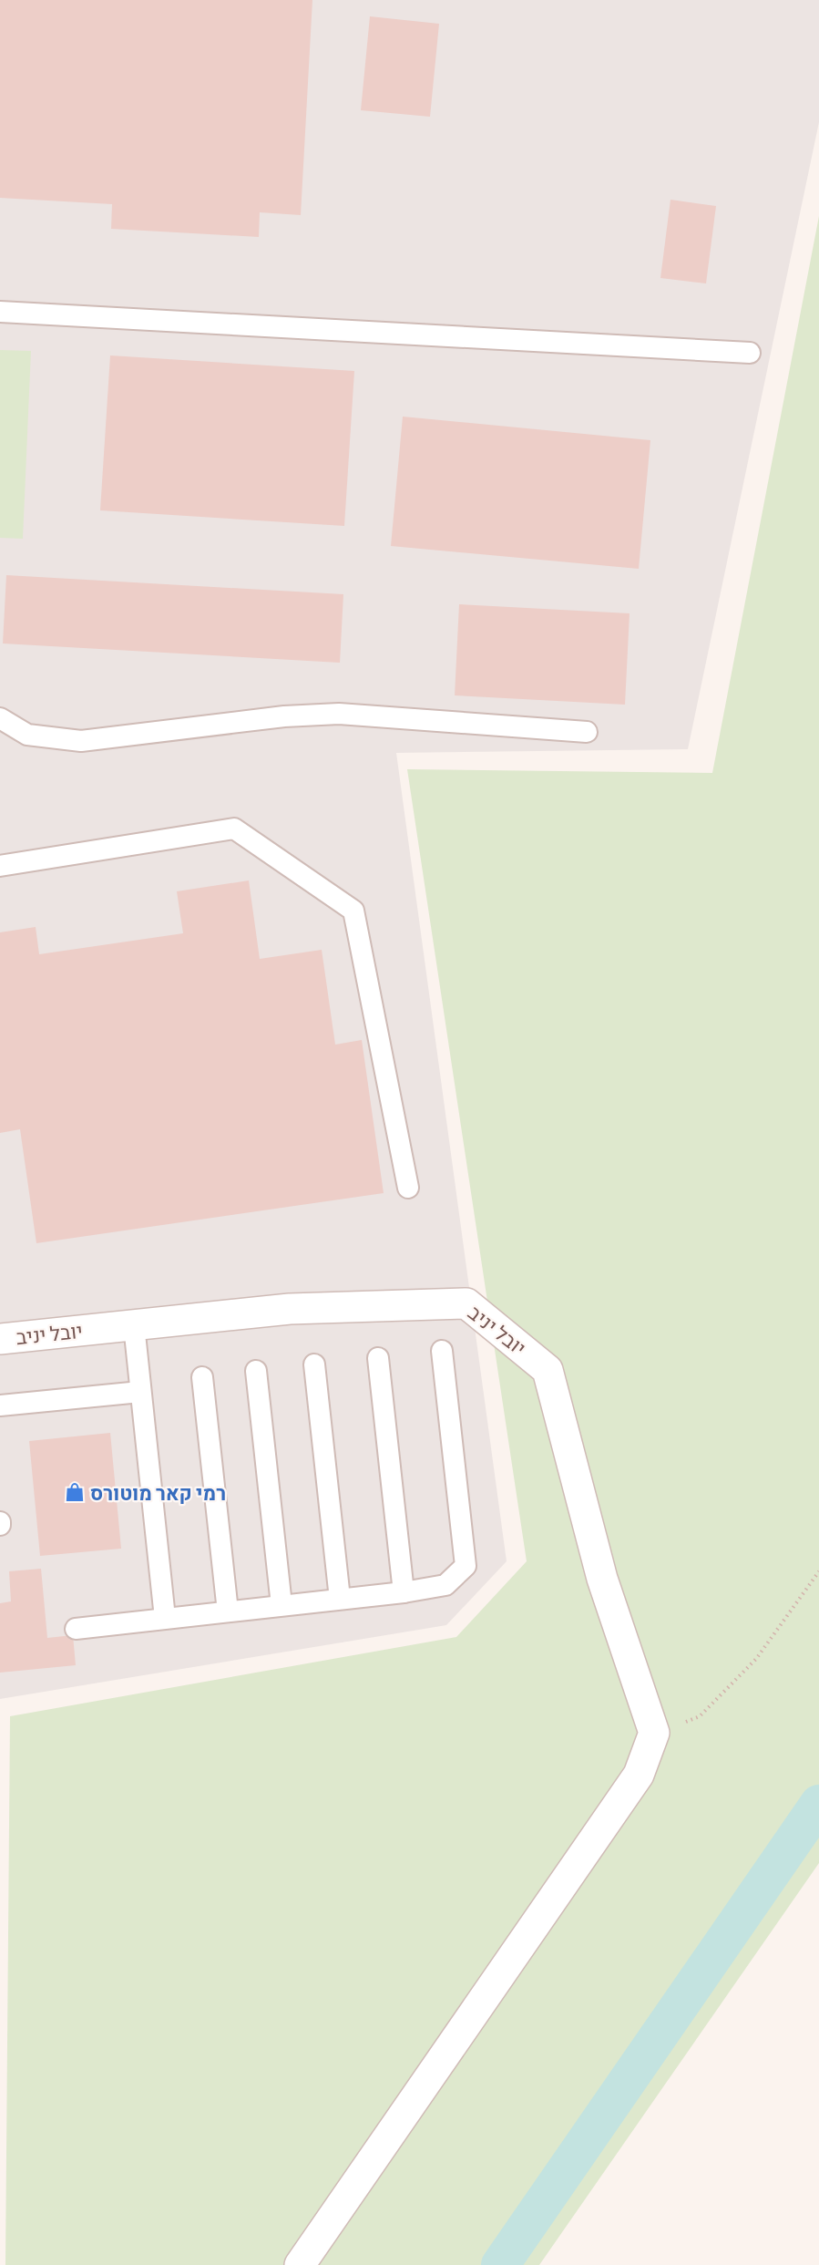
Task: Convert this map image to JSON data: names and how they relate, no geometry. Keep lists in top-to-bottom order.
{
  "streets": {
    "street": ["יובל יניב"]
  },
  "places": {
    "shop": ["רמי קאר מוטורס"]
  }
}
